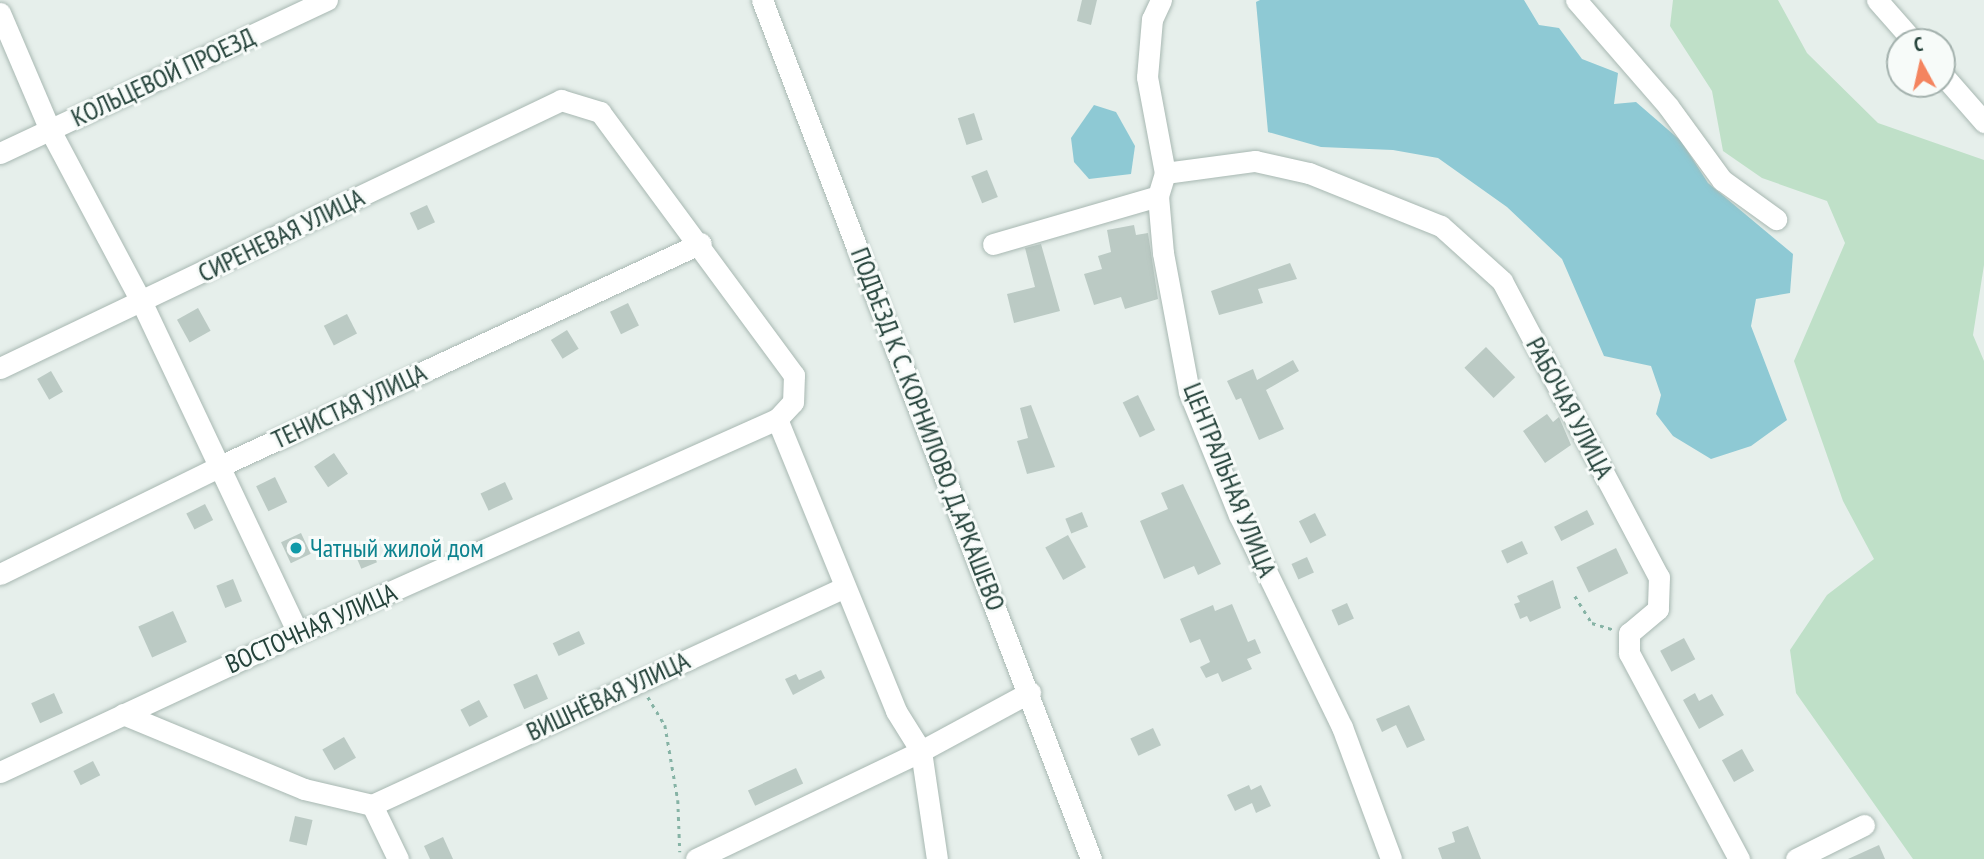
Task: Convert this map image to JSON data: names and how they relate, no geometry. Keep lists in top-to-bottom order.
{
  "streets": {
    "street": [
      "КОЛЬЦЕВОЙ ПРОЕЗД",
      "СИРЕНЕВАЯ УЛИЦА",
      "ТЕНИСТАЯ УЛИЦА",
      "РАБОЧАЯ УЛИЦА",
      "ПОДЪЕЗД К С. КОРНИЛОВО, Д.АРКАШЕВО",
      "ЦЕНТРАЛЬНАЯ УЛИЦА",
      "ВОСТОЧНАЯ УЛИЦА",
      "ВИШНЁВАЯ УЛИЦА"
    ]
  },
  "crossings": [
    ["СИРЕНЕВАЯ УЛИЦА", "ТЕНИСТАЯ УЛИЦА"],
    ["РАБОЧАЯ УЛИЦА", "ЦЕНТРАЛЬНАЯ УЛИЦА"]
  ],
  "places": ["Чатный жилой дом"],
  "north": "top"
}
